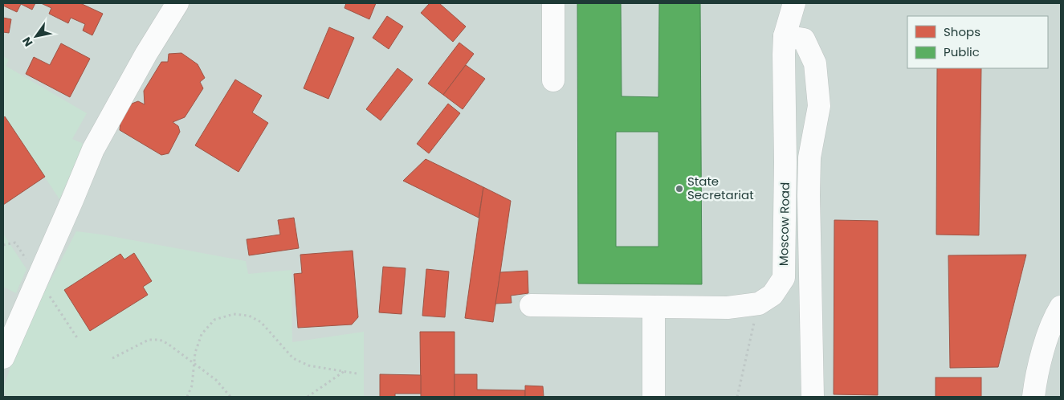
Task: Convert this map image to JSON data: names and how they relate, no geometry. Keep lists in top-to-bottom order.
{
  "streets": {
    "street": ["Moscow Road"]
  },
  "places": ["State Secretariat"],
  "legend": ["Shops", "Public"],
  "north": "bottom left"
}
